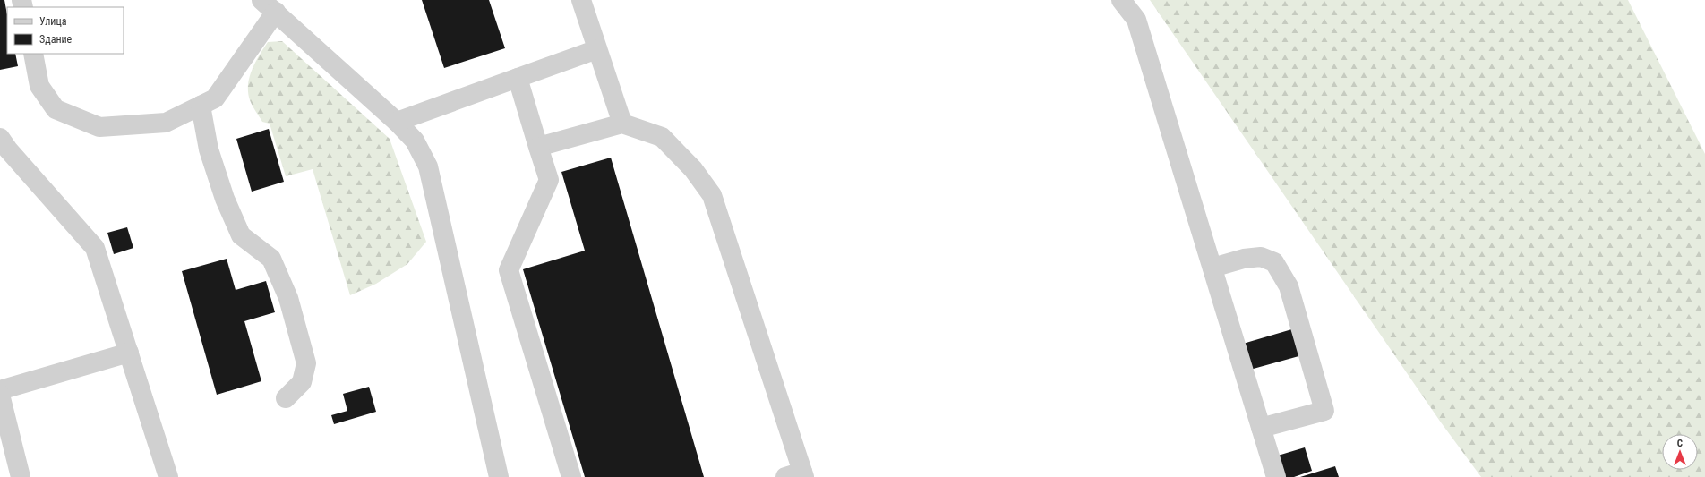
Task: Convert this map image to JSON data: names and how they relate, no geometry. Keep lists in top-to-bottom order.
{
  "legend": ["Улица", "Здание"],
  "north": "top"
}
